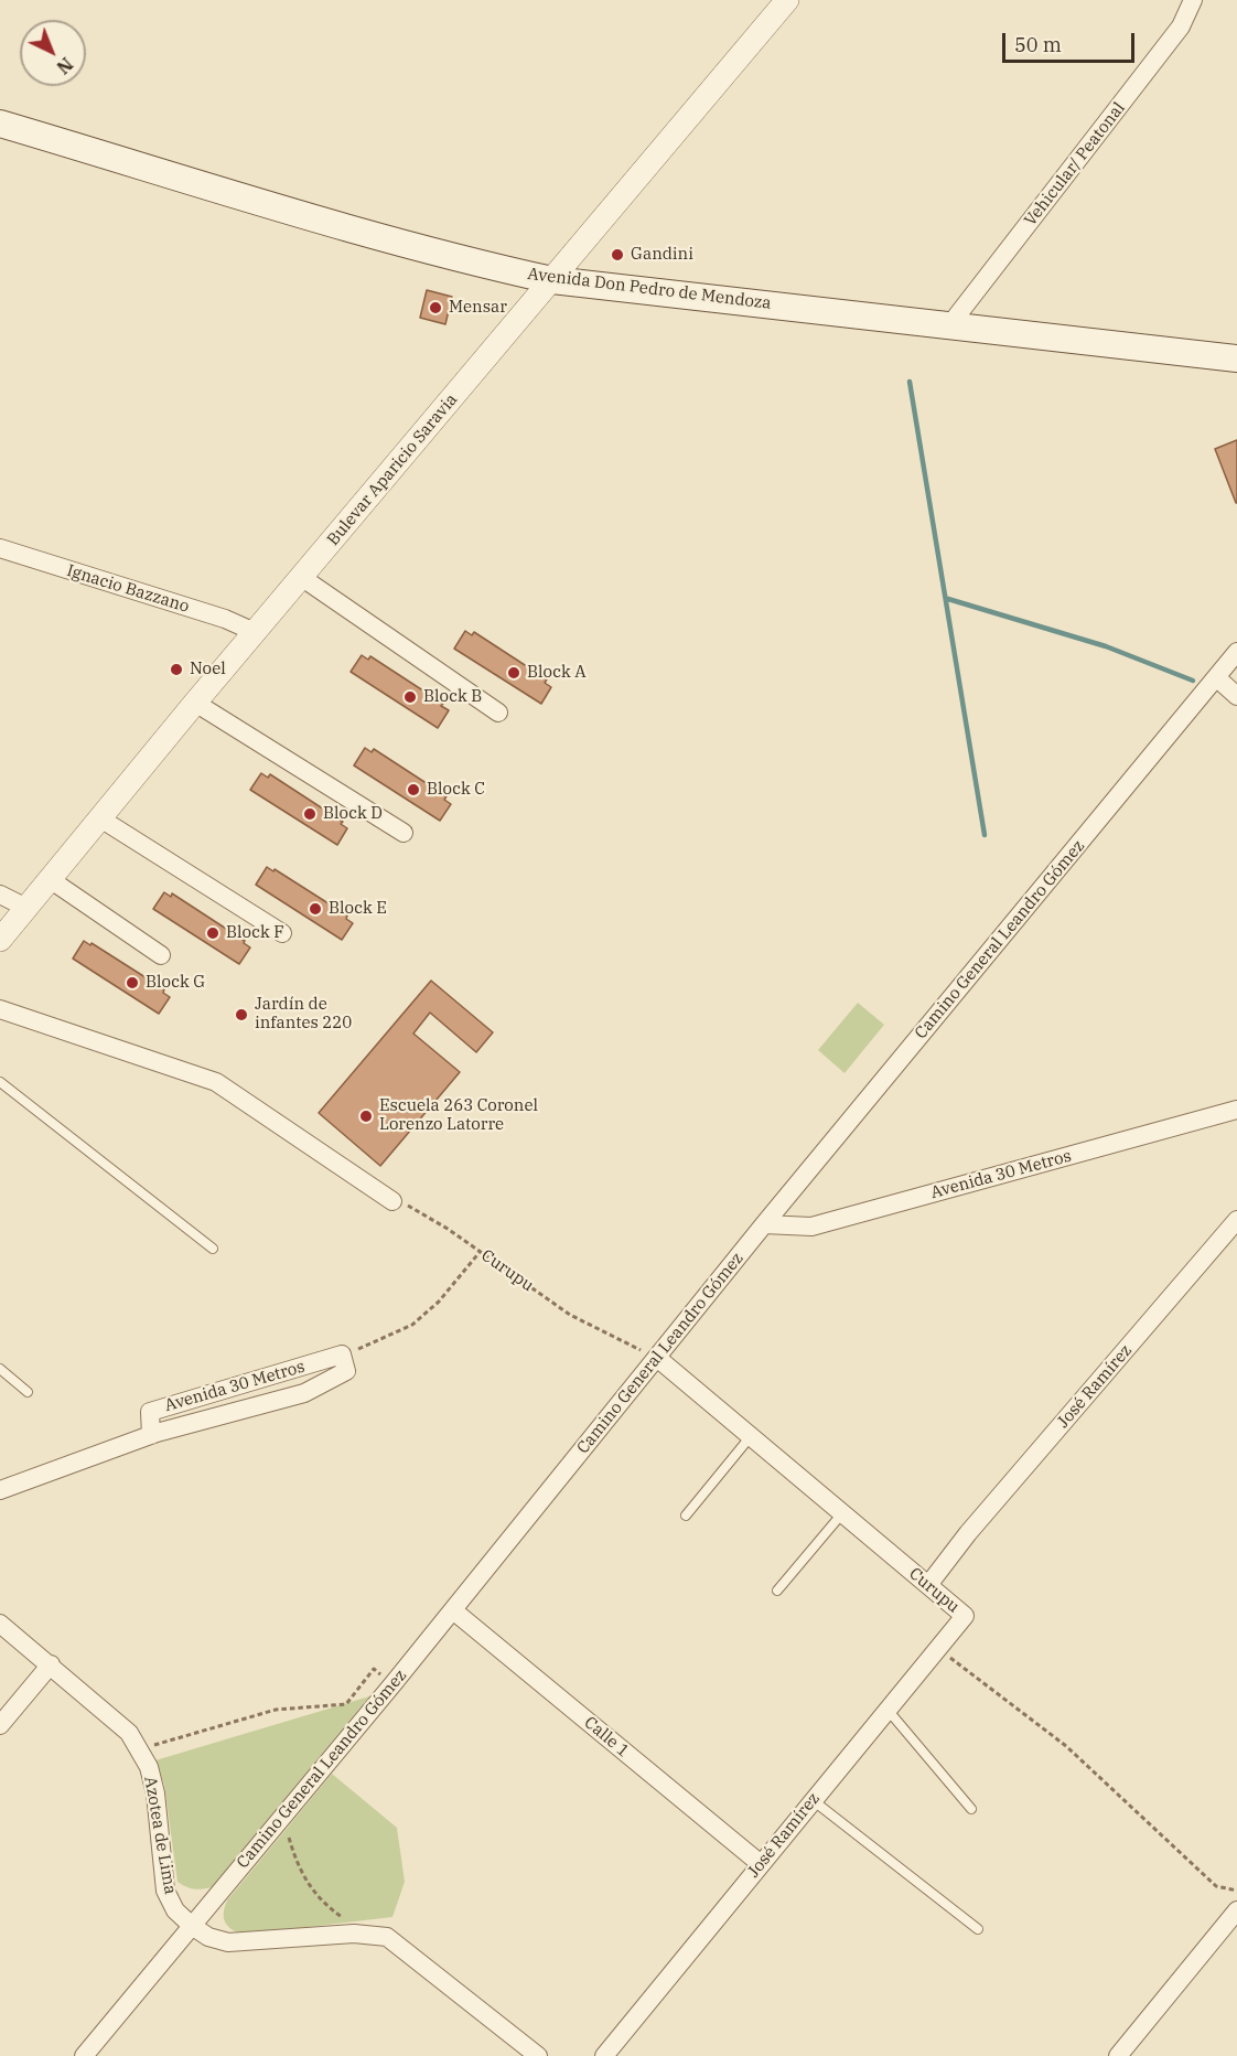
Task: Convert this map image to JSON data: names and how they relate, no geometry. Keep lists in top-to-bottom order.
{
  "streets": {
    "main road": ["Avenida Don Pedro de Mendoza"],
    "street": [
      "Vehicular/ Peatonal",
      "Bulevar Aparicio Saravia",
      "Ignacio Bazzano",
      "Camino General Leandro Gómez",
      "Avenida 30 Metros",
      "Curupu",
      "José Ramírez",
      "Calle 1",
      "Azotea de Lima"
    ]
  },
  "crossings": [
    ["Vehicular/ Peatonal", "Avenida Don Pedro de Mendoza"],
    ["Avenida Don Pedro de Mendoza", "Bulevar Aparicio Saravia"],
    ["Bulevar Aparicio Saravia", "Ignacio Bazzano"],
    ["Camino General Leandro Gómez", "Avenida 30 Metros"],
    ["Camino General Leandro Gómez", "Curupu"],
    ["Camino General Leandro Gómez", "Calle 1"],
    ["Camino General Leandro Gómez", "Azotea de Lima"],
    ["Curupu", "José Ramírez"],
    ["José Ramírez", "Calle 1"]
  ],
  "places": [
    "Gandini",
    "Mensar",
    "Noel",
    "Block A",
    "Block B",
    "Block C",
    "Block D",
    "Block E",
    "Block F",
    "Block G",
    "Jardín de infantes 220",
    "Escuela 263 Coronel Lorenzo Latorre"
  ],
  "scale_bar": "50 m",
  "north": "bottom right"
}
